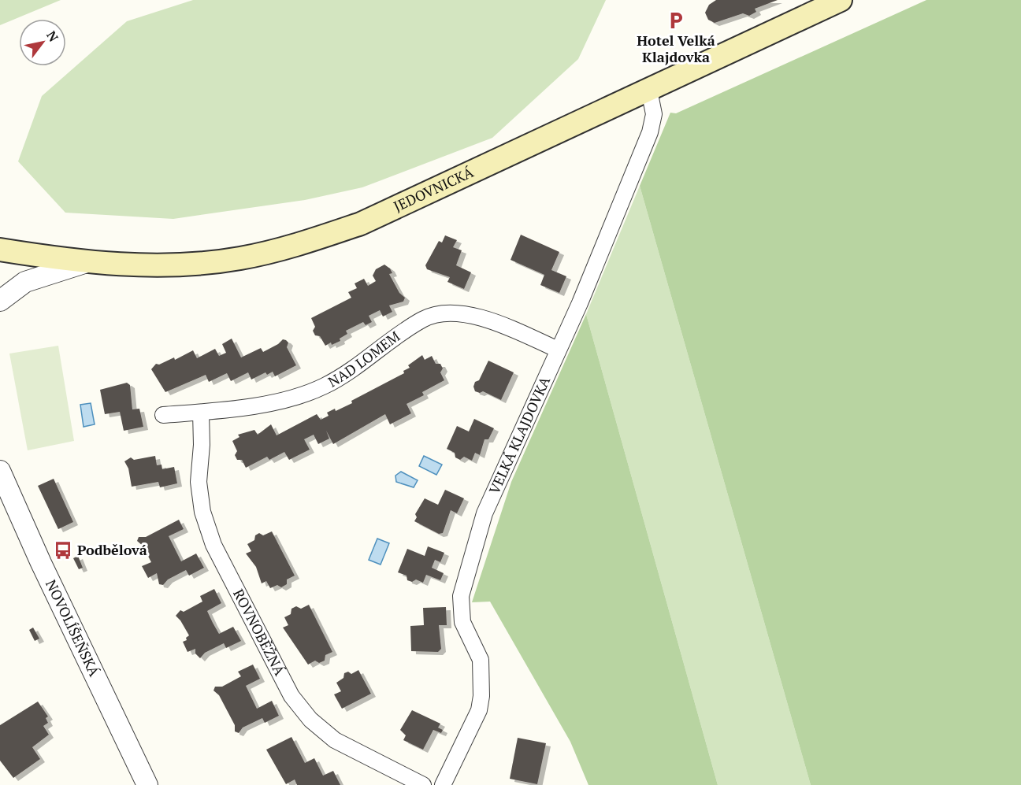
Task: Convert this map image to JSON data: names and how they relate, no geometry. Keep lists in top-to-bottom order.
{
  "streets": {
    "main road": ["JEDOVNICKÁ"],
    "street": [
      "NAD LOMEM",
      "VELKÁ KLAJDOVKA",
      "NOVOLÍŠEŇSKÁ",
      "ROVNOBĚŽNÁ"
    ]
  },
  "crossings": [
    ["JEDOVNICKÁ", "VELKÁ KLAJDOVKA"],
    ["NAD LOMEM", "VELKÁ KLAJDOVKA"],
    ["NAD LOMEM", "ROVNOBĚŽNÁ"]
  ],
  "places": {
    "parking": ["Hotel Velká Klajdovka"],
    "bus stop": ["Podbělová"]
  },
  "north": "top right"
}
